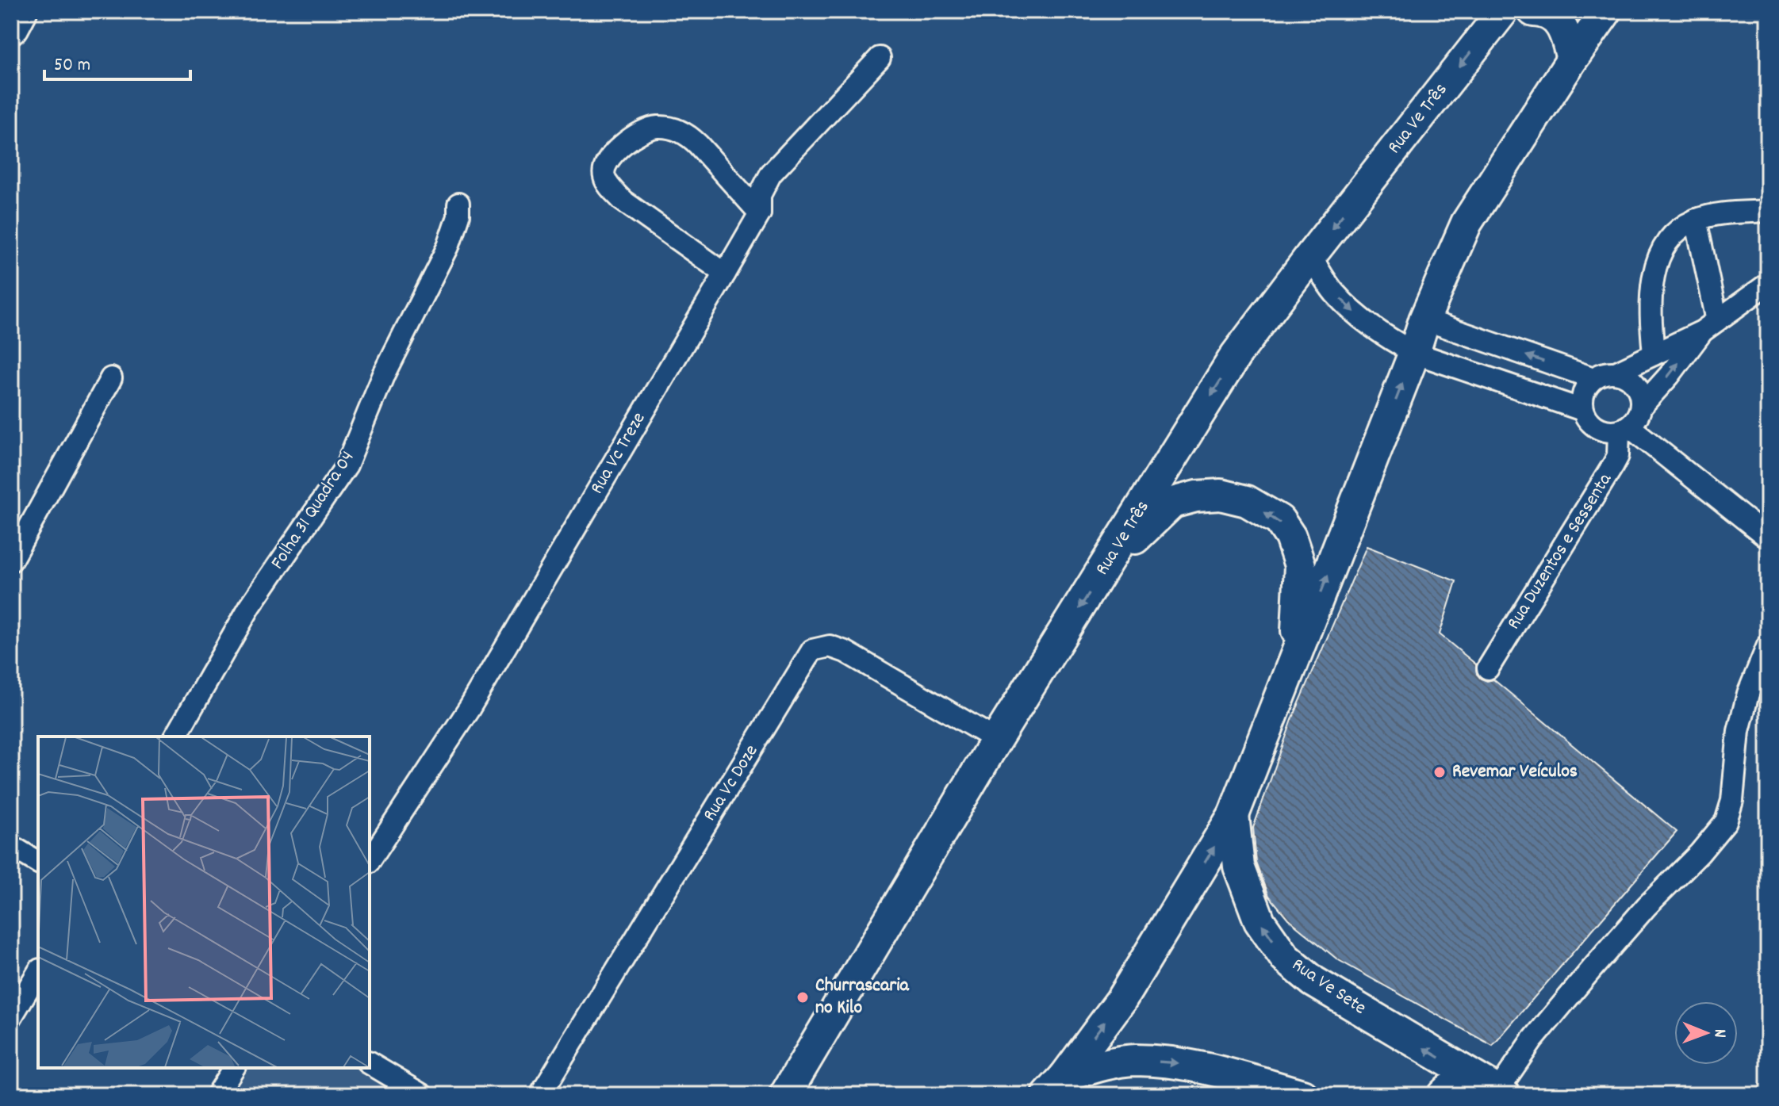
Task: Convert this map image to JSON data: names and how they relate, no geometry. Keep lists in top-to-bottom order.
{
  "streets": {
    "main road": ["Rua Ve Três", "Rua Ve Sete"],
    "street": [
      "Rua Vc Treze",
      "Folha 31 Quadra 04",
      "Rua Duzentos e Sessenta",
      "Rua Vc Doze"
    ]
  },
  "crossings": [
    ["Rua Ve Três", "Rua Vc Doze"]
  ],
  "one_way": ["Rua Ve Sete"],
  "places": ["Revemar Veículos", "Churrascaria no Kilo"],
  "scale_bar": "50 m",
  "north": "right"
}
